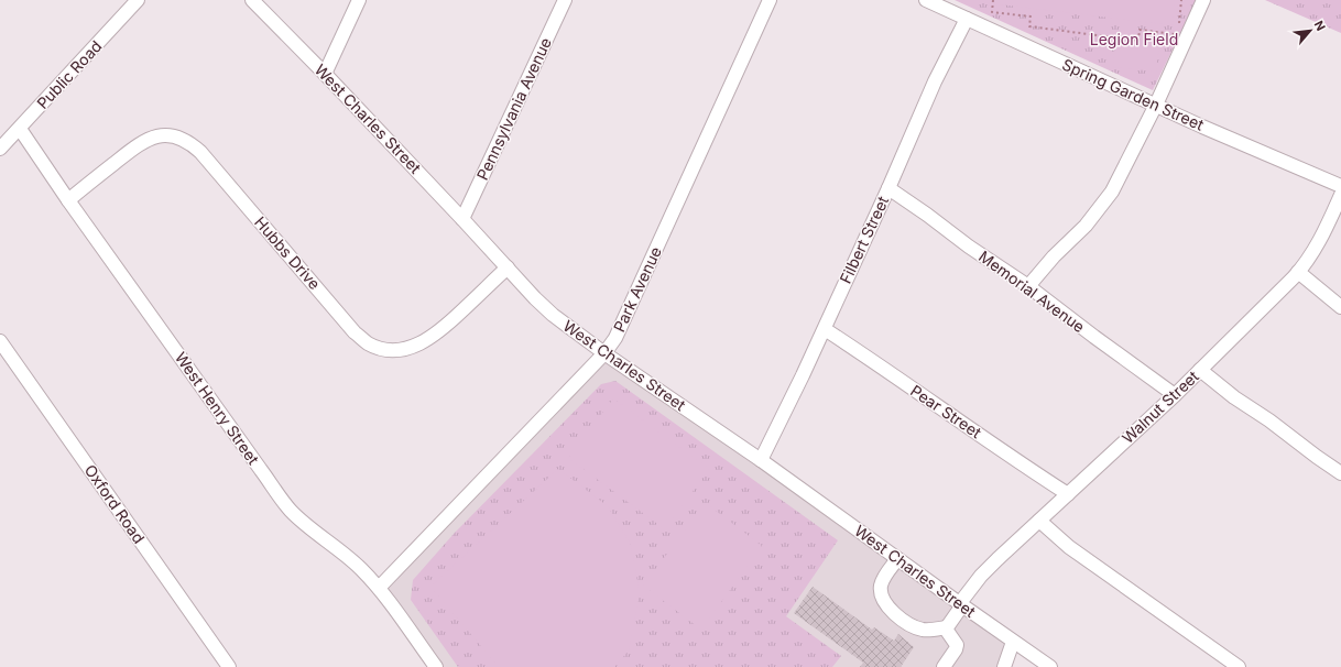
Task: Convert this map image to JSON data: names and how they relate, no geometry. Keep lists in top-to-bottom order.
{
  "streets": {
    "street": [
      "Public Road",
      "Spring Garden Street",
      "Pennsylvania Avenue",
      "West Charles Street",
      "Filbert Street",
      "Hubbs Drive",
      "Park Avenue",
      "Memorial Avenue",
      "Walnut Street",
      "West Henry Street",
      "Pear Street",
      "Oxford Road"
    ]
  },
  "crossings": [
    ["Public Road", "West Henry Street"],
    ["Spring Garden Street", "Filbert Street"],
    ["Pennsylvania Avenue", "West Charles Street"],
    ["West Charles Street", "Filbert Street"],
    ["West Charles Street", "Hubbs Drive"],
    ["West Charles Street", "Park Avenue"],
    ["West Charles Street", "Walnut Street"],
    ["Filbert Street", "Memorial Avenue"],
    ["Filbert Street", "Pear Street"],
    ["Hubbs Drive", "West Henry Street"],
    ["Park Avenue", "West Henry Street"],
    ["Memorial Avenue", "Walnut Street"],
    ["Walnut Street", "Pear Street"]
  ],
  "parks": ["Legion Field"],
  "north": "top right"
}
